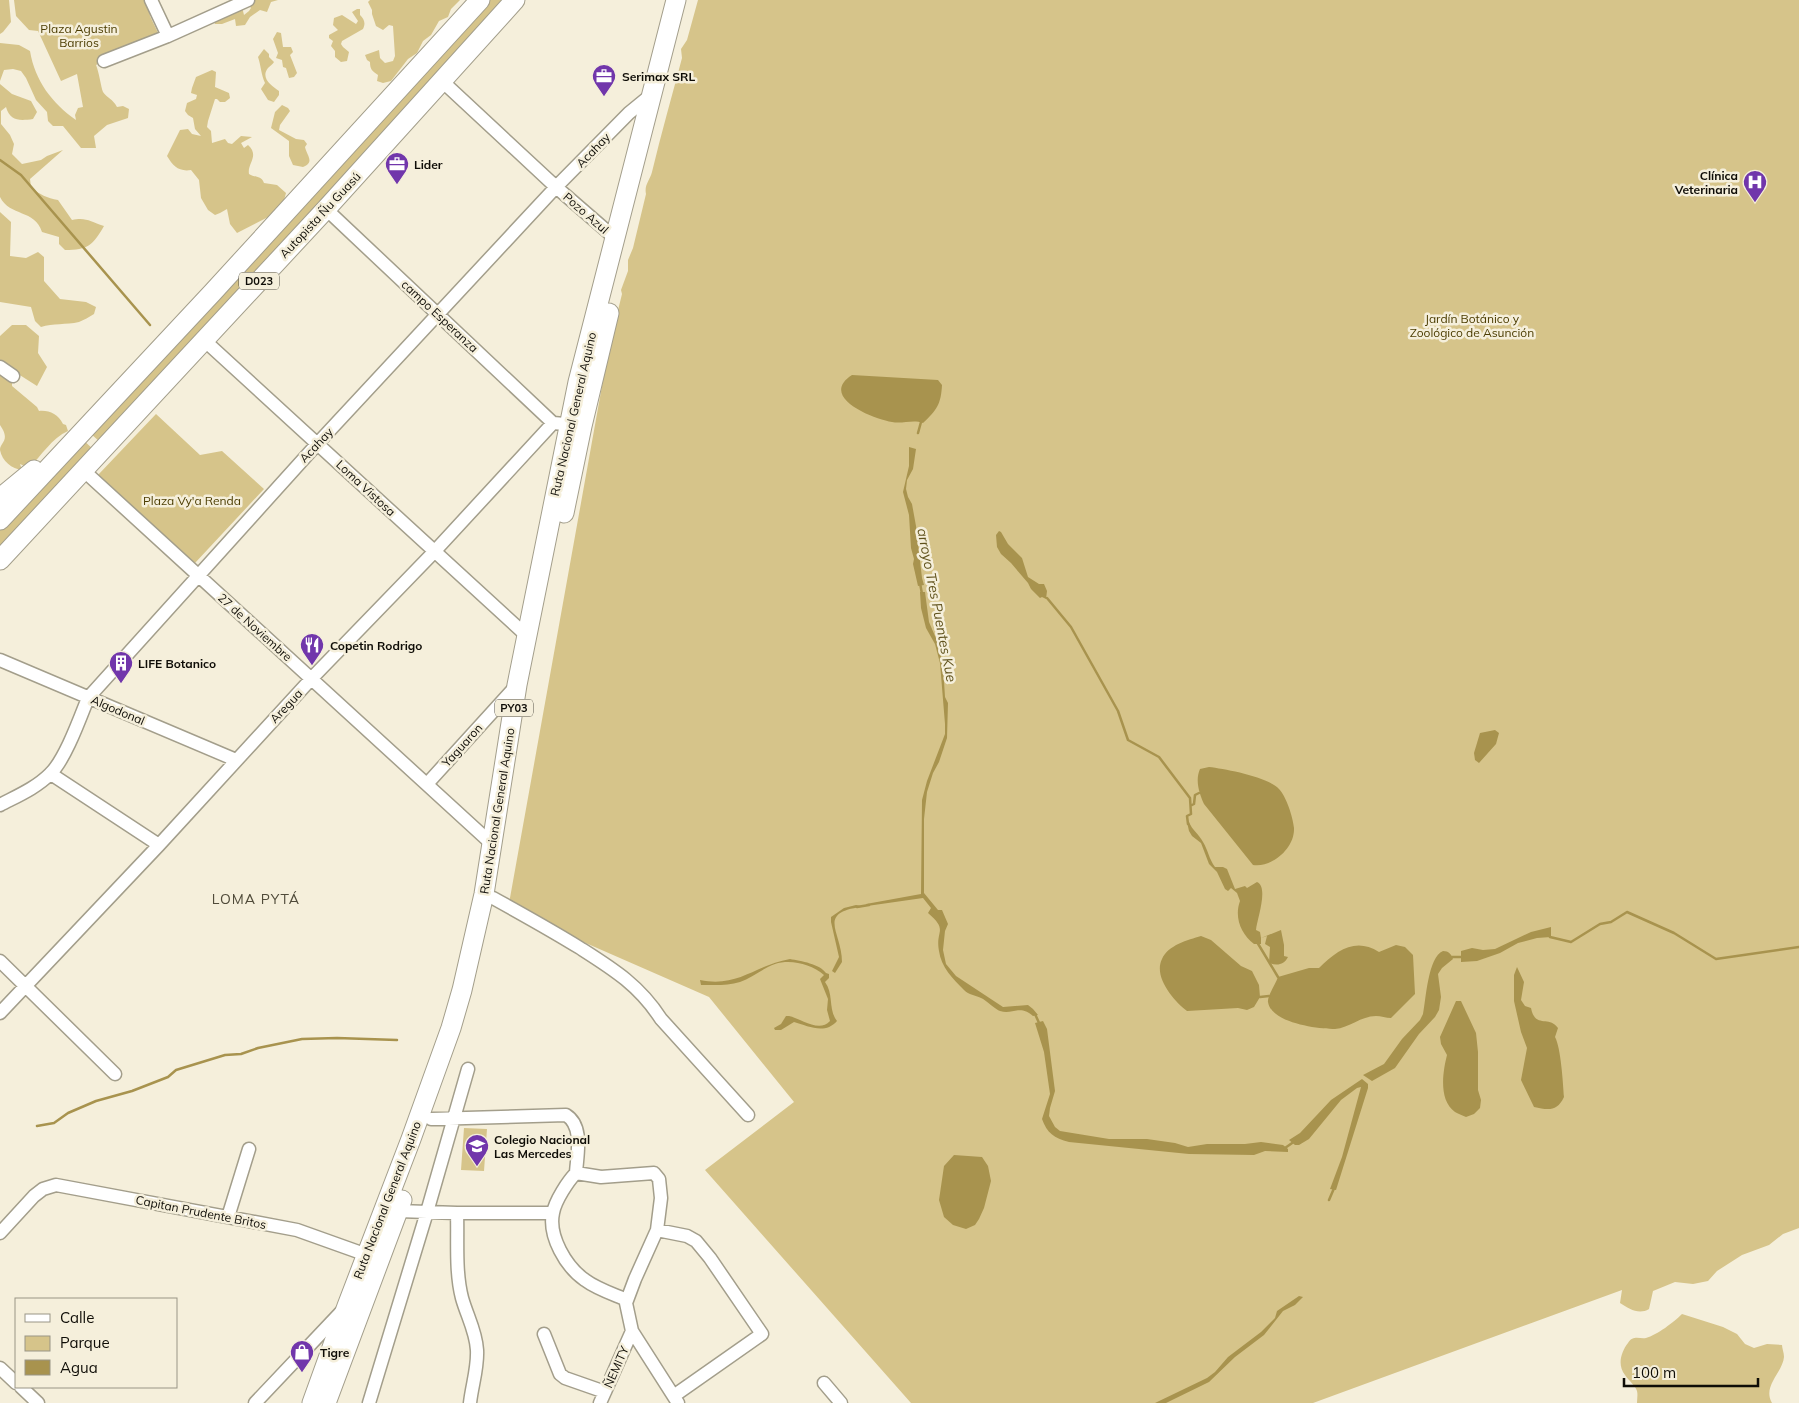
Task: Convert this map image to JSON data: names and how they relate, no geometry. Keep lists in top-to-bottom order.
{
  "streets": {
    "highway": [
      "Autopista Ñu Guasú",
      "D023",
      "Ruta Nacional General Aquino",
      "PY03"
    ],
    "street": [
      "Acahay",
      "Pozo Azul",
      "campo Esperanza",
      "Loma Vistosa",
      "27 de Noviembre",
      "Aregua",
      "Algodonal",
      "Yaguaron",
      "Capitan Prudente Britos",
      "ÑEMITY"
    ]
  },
  "crossings": [
    ["Acahay", "Pozo Azul"],
    ["Acahay", "campo Esperanza"],
    ["Acahay", "Ruta Nacional General Aquino"],
    ["Acahay", "Loma Vistosa"],
    ["Acahay", "27 de Noviembre"],
    ["Acahay", "Algodonal"],
    ["Pozo Azul", "Autopista Ñu Guasú"],
    ["Pozo Azul", "Ruta Nacional General Aquino"],
    ["Autopista Ñu Guasú", "campo Esperanza"],
    ["Autopista Ñu Guasú", "Loma Vistosa"],
    ["Autopista Ñu Guasú", "27 de Noviembre"],
    ["campo Esperanza", "Ruta Nacional General Aquino"],
    ["campo Esperanza", "Aregua"],
    ["Ruta Nacional General Aquino", "Loma Vistosa"],
    ["Ruta Nacional General Aquino", "27 de Noviembre"],
    ["Ruta Nacional General Aquino", "Aregua"],
    ["Ruta Nacional General Aquino", "Yaguaron"],
    ["Ruta Nacional General Aquino", "Capitan Prudente Britos"],
    ["Loma Vistosa", "Aregua"],
    ["27 de Noviembre", "Aregua"],
    ["27 de Noviembre", "Yaguaron"],
    ["Aregua", "Algodonal"]
  ],
  "districts": ["LOMA PYTÁ"],
  "water": ["arroyo Tres Puentes Kue"],
  "parks": ["Plaza Agustin Barrios", "Jardín Botánico y Zoológico de Asunción", "Plaza Vy'a Renda"],
  "places": {
    "office": ["Serimax SRL", "Lider"],
    "hospital": ["Clínica Veterinaria"],
    "restaurant": ["Copetin Rodrigo"],
    "building": ["LIFE Botanico"],
    "school or university": ["Colegio Nacional Las Mercedes"],
    "shop": ["Tigre"]
  },
  "legend": ["Calle", "Parque", "Agua"],
  "scale_bar": "100 m"
}
